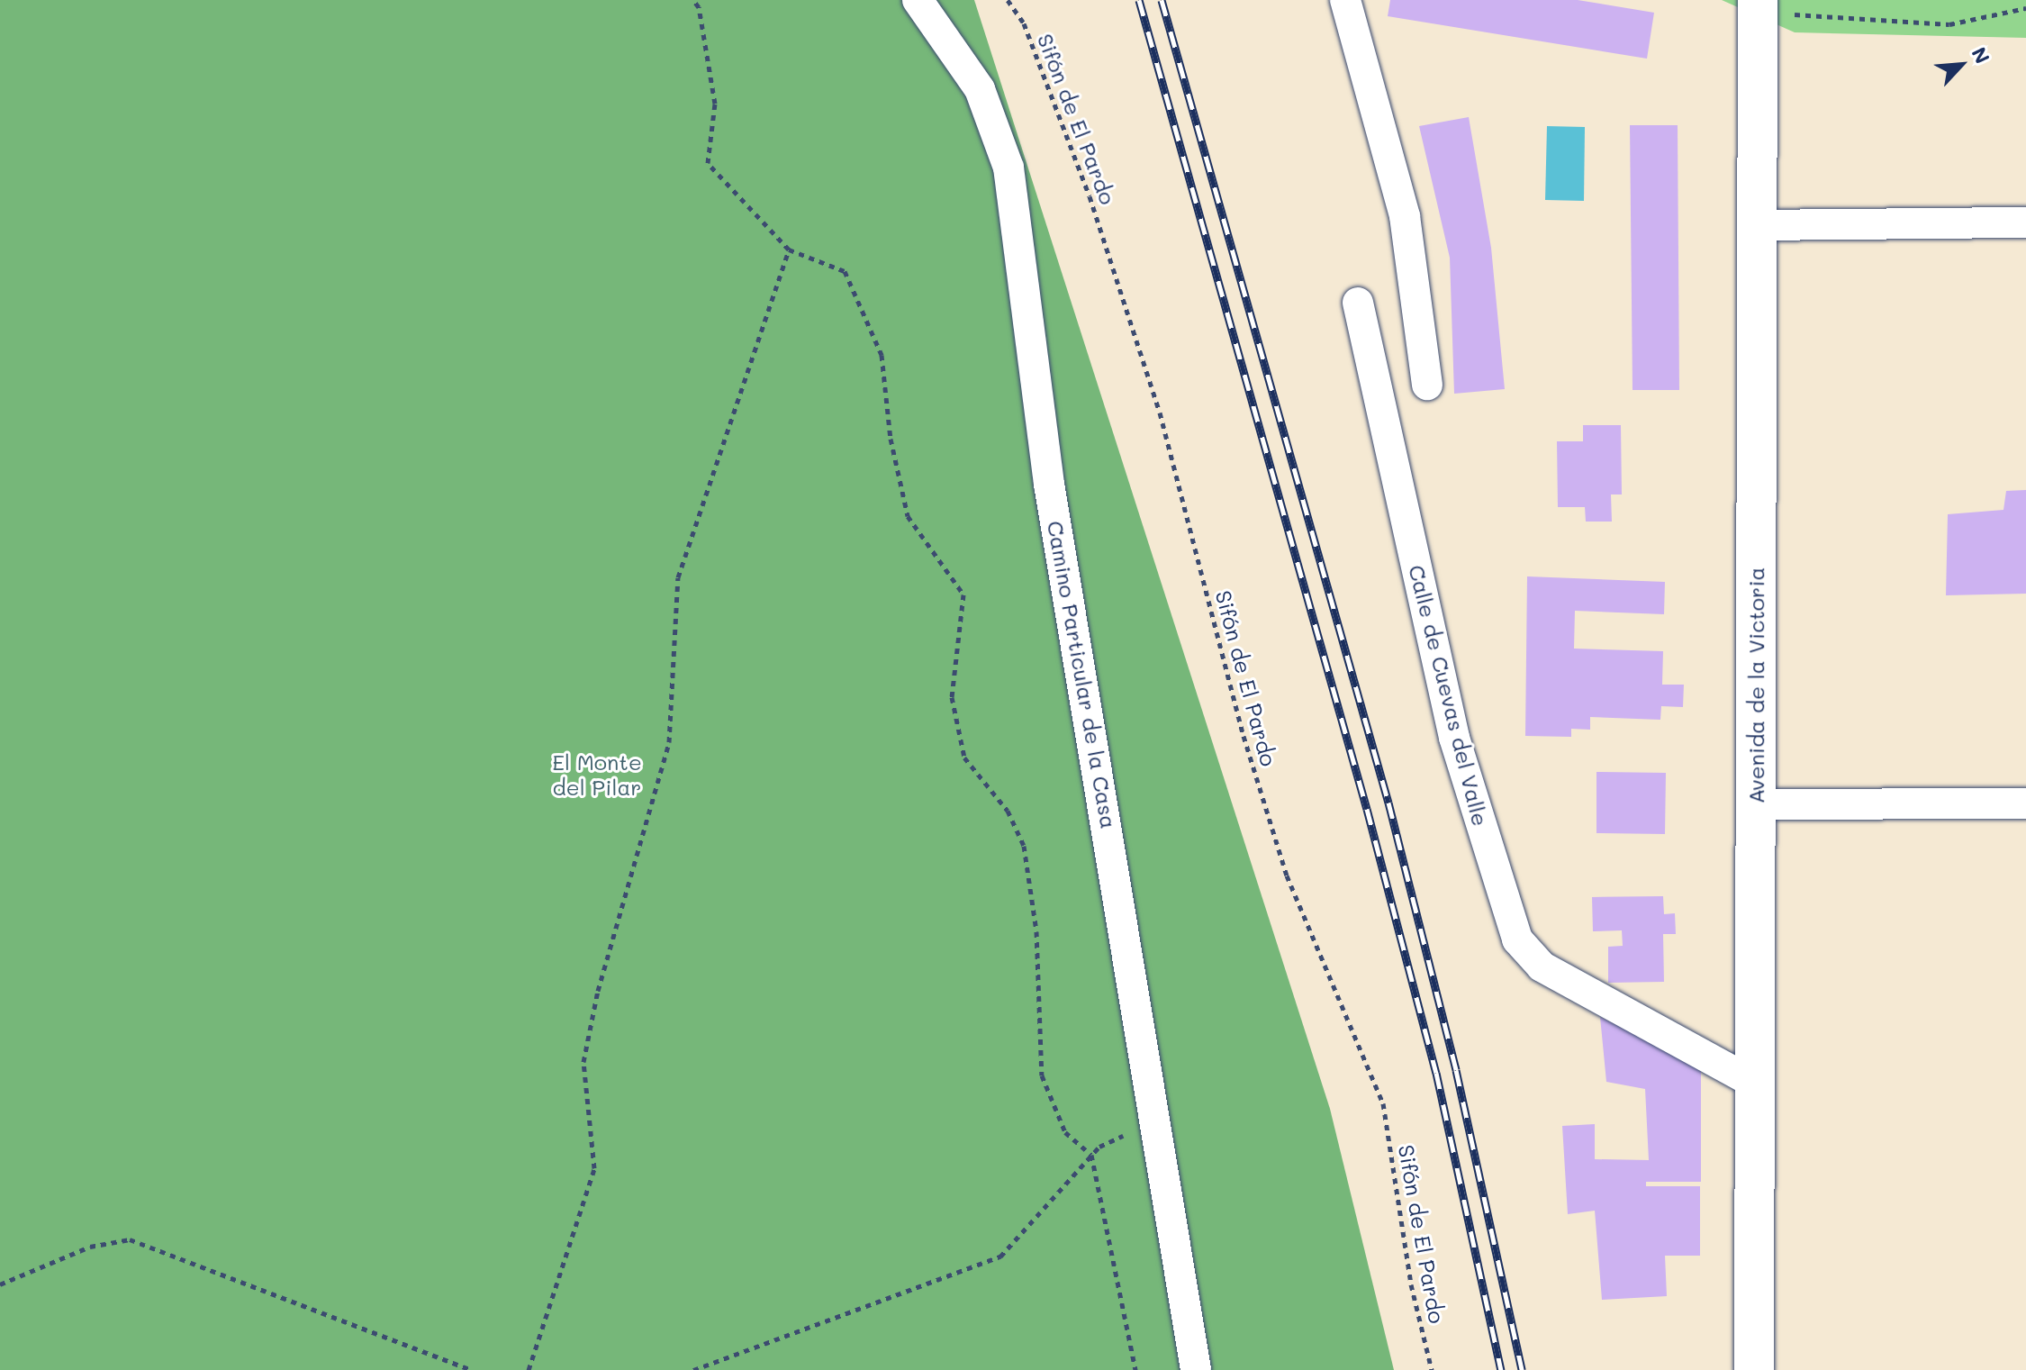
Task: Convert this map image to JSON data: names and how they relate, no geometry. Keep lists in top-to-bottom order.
{
  "streets": {
    "street": ["Camino Particular de la Casa", "Avenida de la Victoria", "Calle de Cuevas del Valle"],
    "path": ["Sifón de El Pardo"]
  },
  "crossings": [
    ["Avenida de la Victoria", "Calle de Cuevas del Valle"]
  ],
  "parks": ["El Monte del Pilar"],
  "north": "top right"
}
